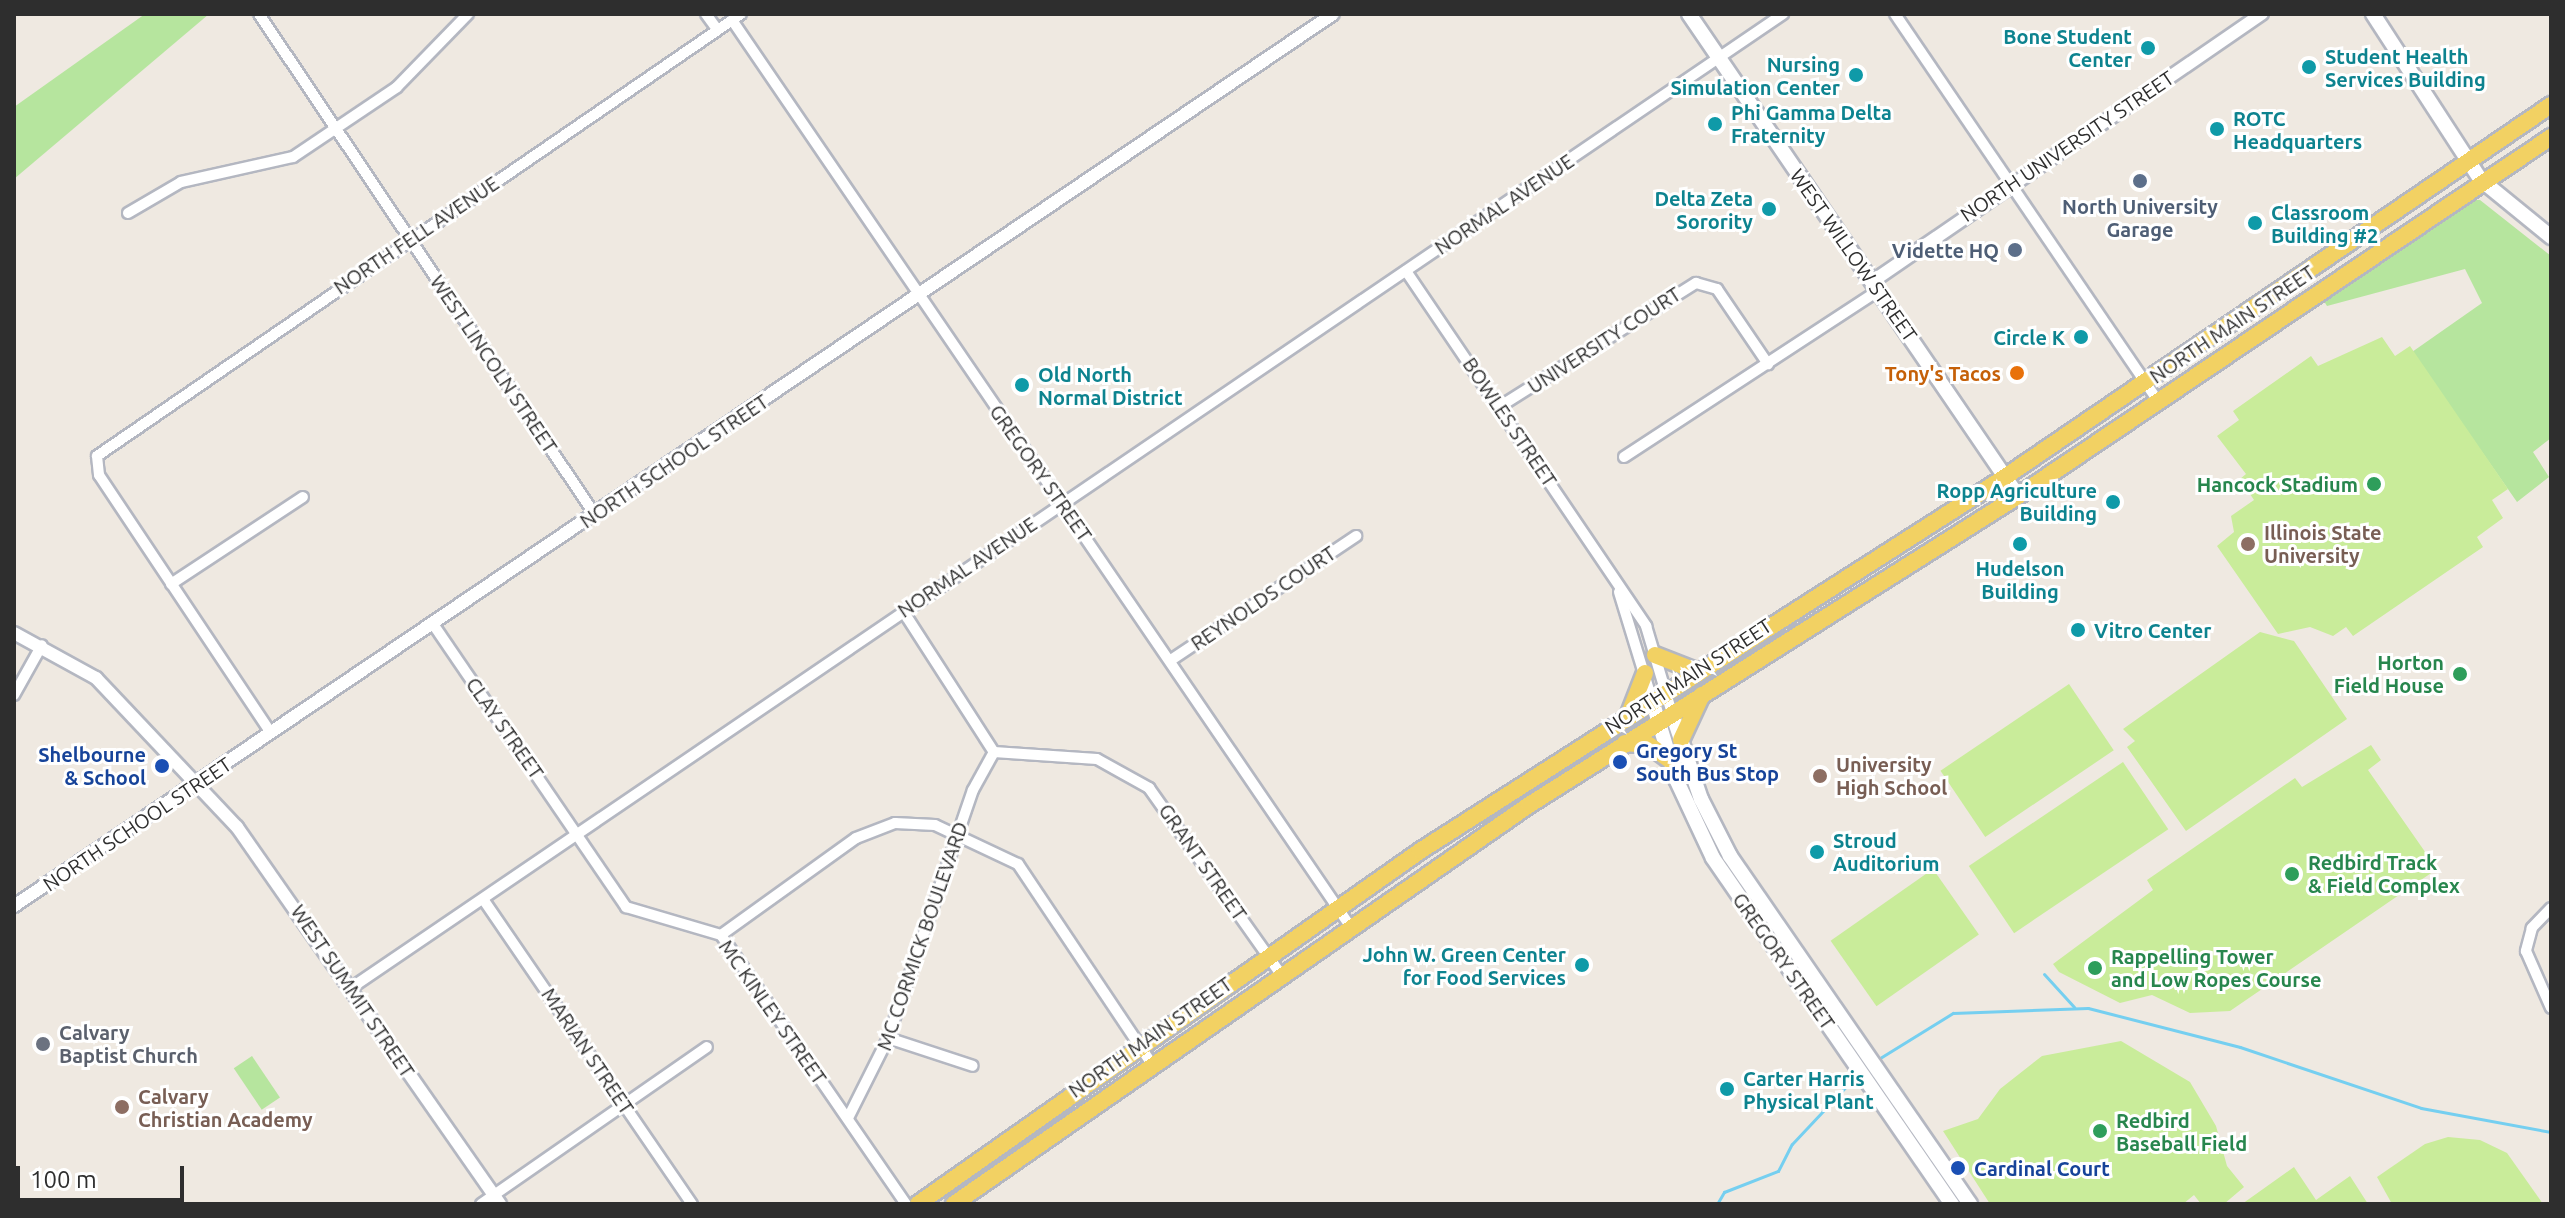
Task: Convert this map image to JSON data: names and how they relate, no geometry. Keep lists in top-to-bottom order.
{
  "streets": {
    "main road": ["WEST WILLOW STREET", "NORTH MAIN STREET", "GREGORY STREET"],
    "street": [
      "NORTH UNIVERSITY STREET",
      "NORMAL AVENUE",
      "NORTH FELL AVENUE",
      "UNIVERSITY COURT",
      "WEST LINCOLN STREET",
      "BOWLES STREET",
      "NORTH SCHOOL STREET",
      "REYNOLDS COURT",
      "CLAY STREET",
      "GRANT STREET",
      "MC CORMICK BOULEVARD",
      "WEST SUMMIT STREET",
      "MC KINLEY STREET",
      "MARIAN STREET"
    ]
  },
  "crossings": [
    ["NORTH UNIVERSITY STREET", "WEST WILLOW STREET"],
    ["NORTH UNIVERSITY STREET", "UNIVERSITY COURT"],
    ["NORMAL AVENUE", "WEST WILLOW STREET"],
    ["NORMAL AVENUE", "BOWLES STREET"],
    ["NORMAL AVENUE", "GREGORY STREET"],
    ["NORMAL AVENUE", "CLAY STREET"],
    ["NORMAL AVENUE", "WEST SUMMIT STREET"],
    ["NORMAL AVENUE", "MC KINLEY STREET"],
    ["NORMAL AVENUE", "MARIAN STREET"],
    ["NORTH FELL AVENUE", "WEST LINCOLN STREET"],
    ["NORTH FELL AVENUE", "GREGORY STREET"],
    ["WEST WILLOW STREET", "NORTH MAIN STREET"],
    ["NORTH MAIN STREET", "BOWLES STREET"],
    ["NORTH MAIN STREET", "GREGORY STREET"],
    ["NORTH MAIN STREET", "GRANT STREET"],
    ["UNIVERSITY COURT", "BOWLES STREET"],
    ["WEST LINCOLN STREET", "NORTH SCHOOL STREET"],
    ["BOWLES STREET", "GREGORY STREET"],
    ["NORTH SCHOOL STREET", "GREGORY STREET"],
    ["NORTH SCHOOL STREET", "CLAY STREET"],
    ["NORTH SCHOOL STREET", "WEST SUMMIT STREET"],
    ["GREGORY STREET", "REYNOLDS COURT"],
    ["CLAY STREET", "MC KINLEY STREET"],
    ["GRANT STREET", "MC CORMICK BOULEVARD"],
    ["MC CORMICK BOULEVARD", "MC KINLEY STREET"]
  ],
  "places": [
    "Bone Student Center",
    "Student Health Services Building",
    "Nursing Simulation Center",
    "Phi Gamma Delta Fraternity",
    "ROTC Headquarters",
    "North University Garage",
    "Delta Zeta Sorority",
    "Classroom Building #2",
    "Vidette HQ",
    "Circle K",
    "Tony's Tacos",
    "Old North Normal District",
    "Hancock Stadium",
    "Ropp Agriculture Building",
    "Hudelson Building",
    "Illinois State University",
    "Vitro Center",
    "Horton Field House",
    "Gregory St South Bus Stop",
    "Shelbourne & School",
    "University High School",
    "Stroud Auditorium",
    "Redbird Track & Field Complex",
    "John W. Green Center for Food Services",
    "Rappelling Tower and Low Ropes Course",
    "Calvary Baptist Church",
    "Carter Harris Physical Plant",
    "Calvary Christian Academy",
    "Redbird Baseball Field",
    "Cardinal Court"
  ],
  "scale_bar": "100 m"
}
